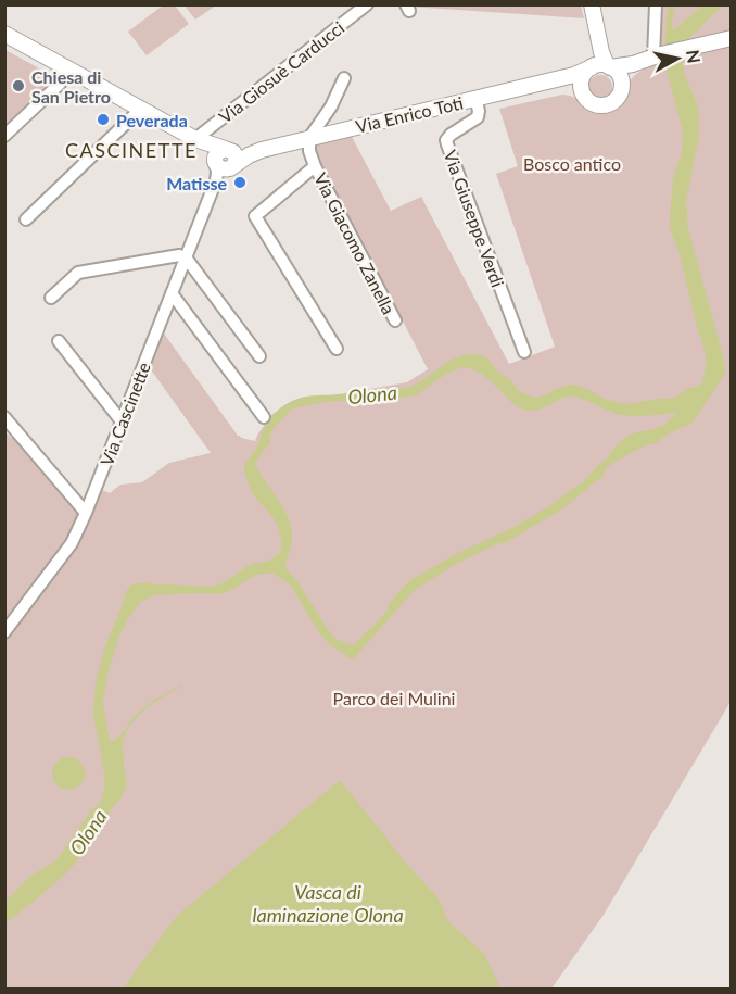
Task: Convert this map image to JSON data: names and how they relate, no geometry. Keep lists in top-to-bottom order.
{
  "streets": {
    "street": [
      "Via Giosuè Carducci",
      "Via Enrico Toti",
      "Via Giuseppe Verdi",
      "Via Giacomo Zanella",
      "Via Cascinette"
    ]
  },
  "crossings": [
    ["Via Giosuè Carducci", "Via Enrico Toti"],
    ["Via Enrico Toti", "Via Giuseppe Verdi"],
    ["Via Enrico Toti", "Via Giacomo Zanella"],
    ["Via Enrico Toti", "Via Cascinette"]
  ],
  "districts": ["CASCINETTE"],
  "water": ["Olona", "Vasca di laminazione Olona"],
  "parks": ["Bosco antico", "Parco dei Mulini"],
  "places": ["Chiesa di San Pietro", "Peverada", "Matisse"],
  "north": "right"
}
